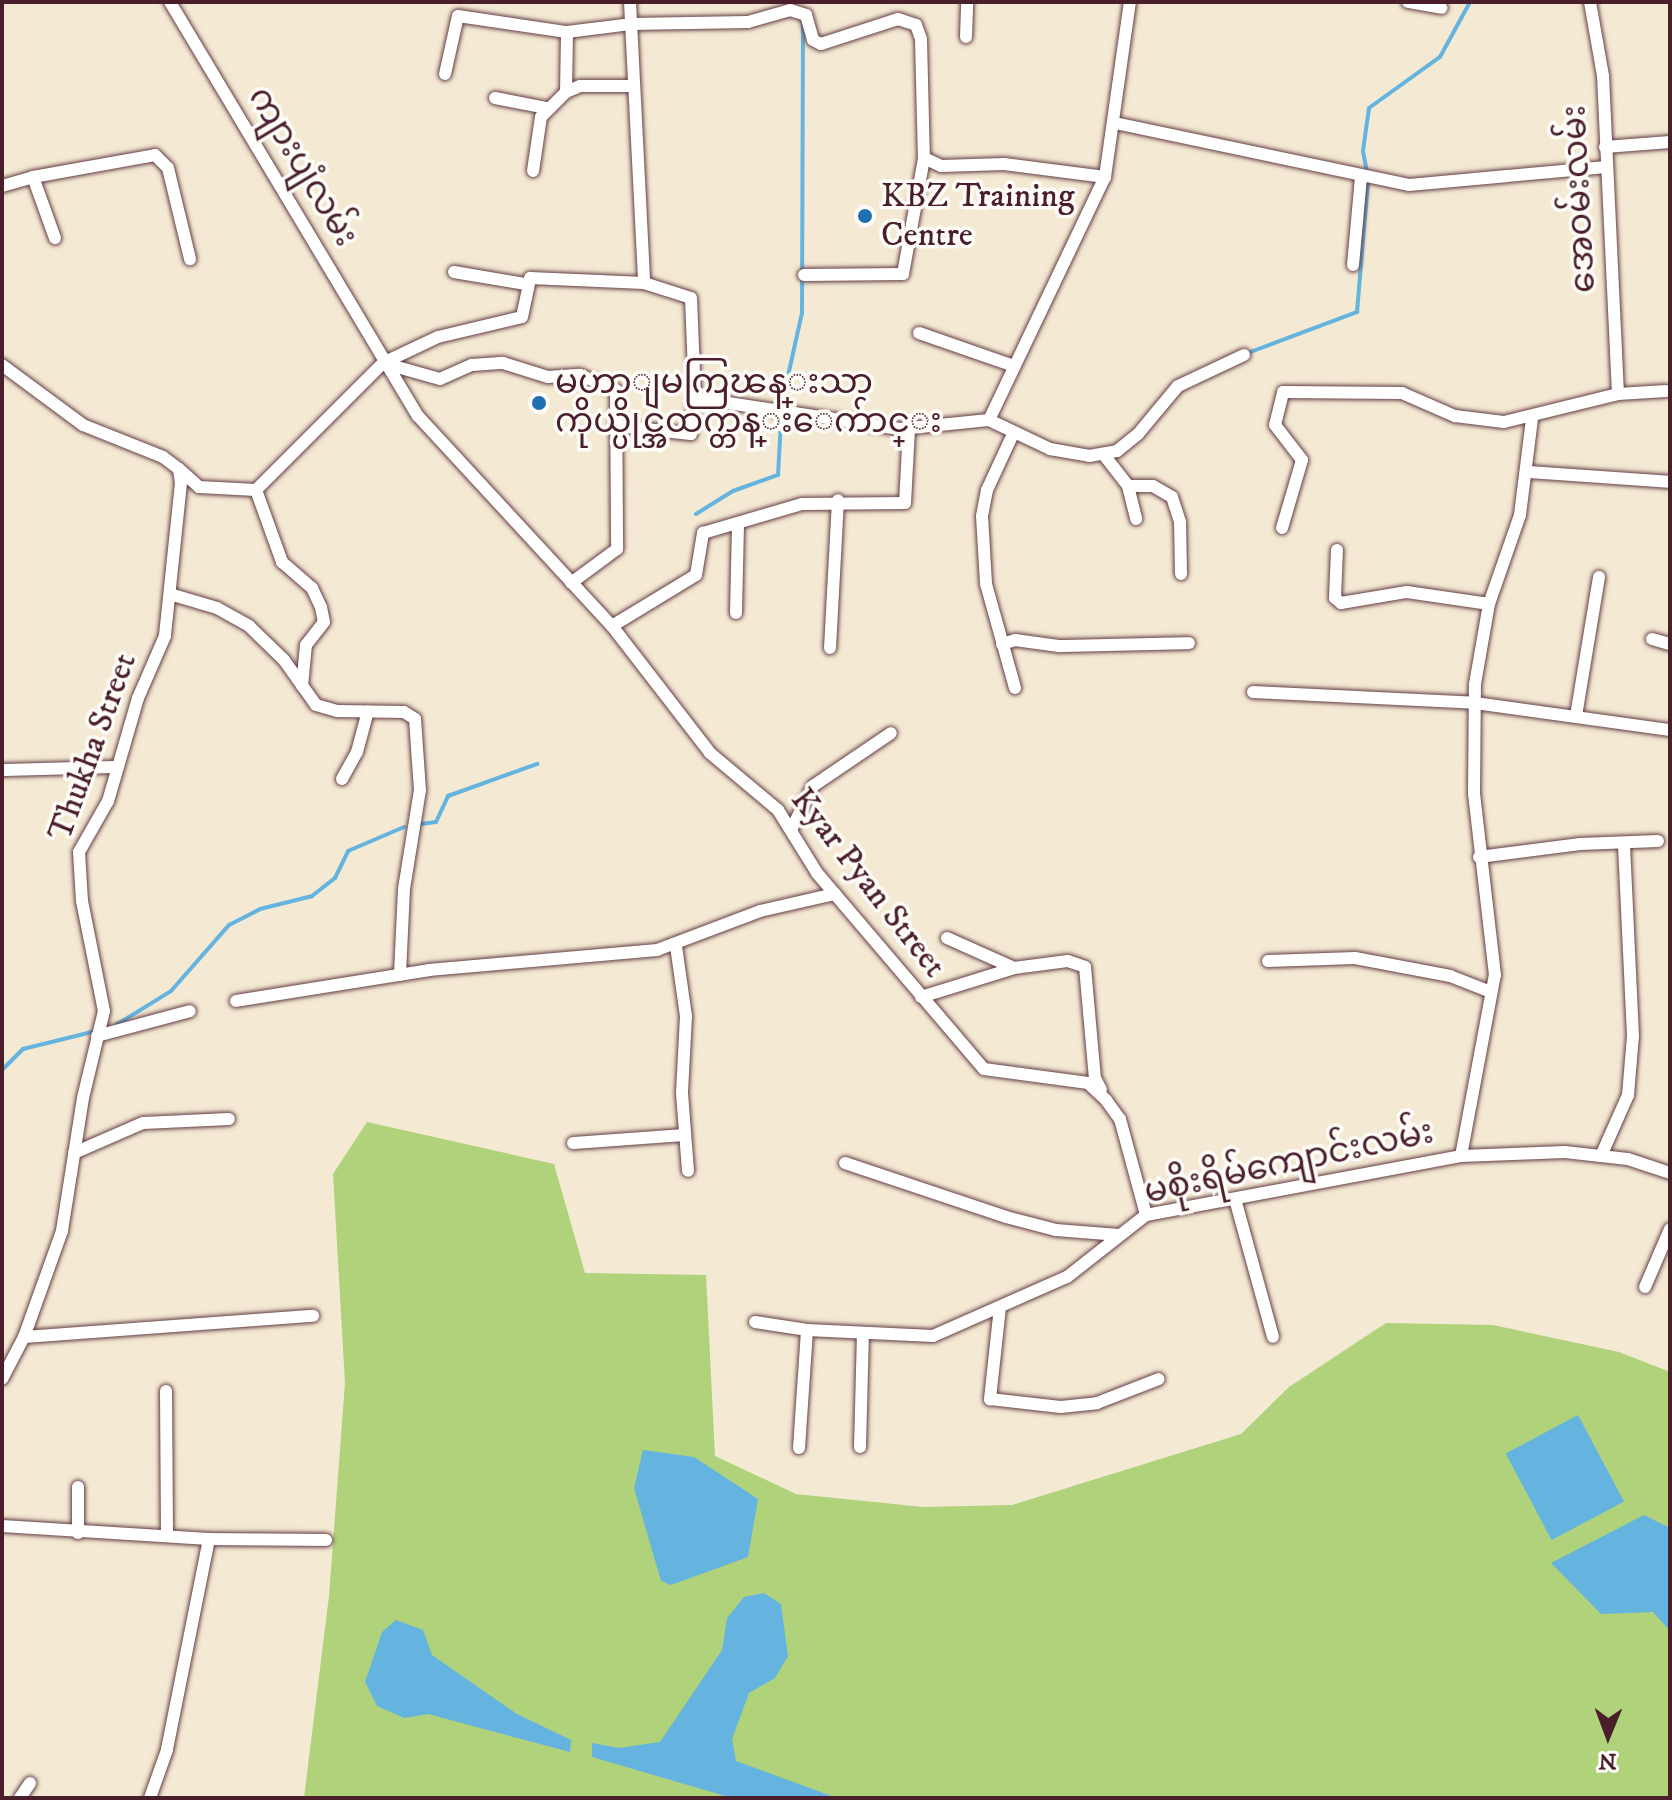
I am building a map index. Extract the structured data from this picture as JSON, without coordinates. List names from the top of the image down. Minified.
{"streets":{"street":["ကျားပျံလမ်း","အေဝမ်းလမ်း","Thukha Street","Kyar Pyan Street","မစိုးရိမ်ကျောင်းလမ်း"]},"crossings":[["ကျားပျံလမ်း","Kyar Pyan Street"]],"places":["KBZ Training Centre","မဟာျမကြၽန္းသာ ကိုယ္ပိုင္အထက္တန္းေက်ာင္း"],"north":"bottom"}
